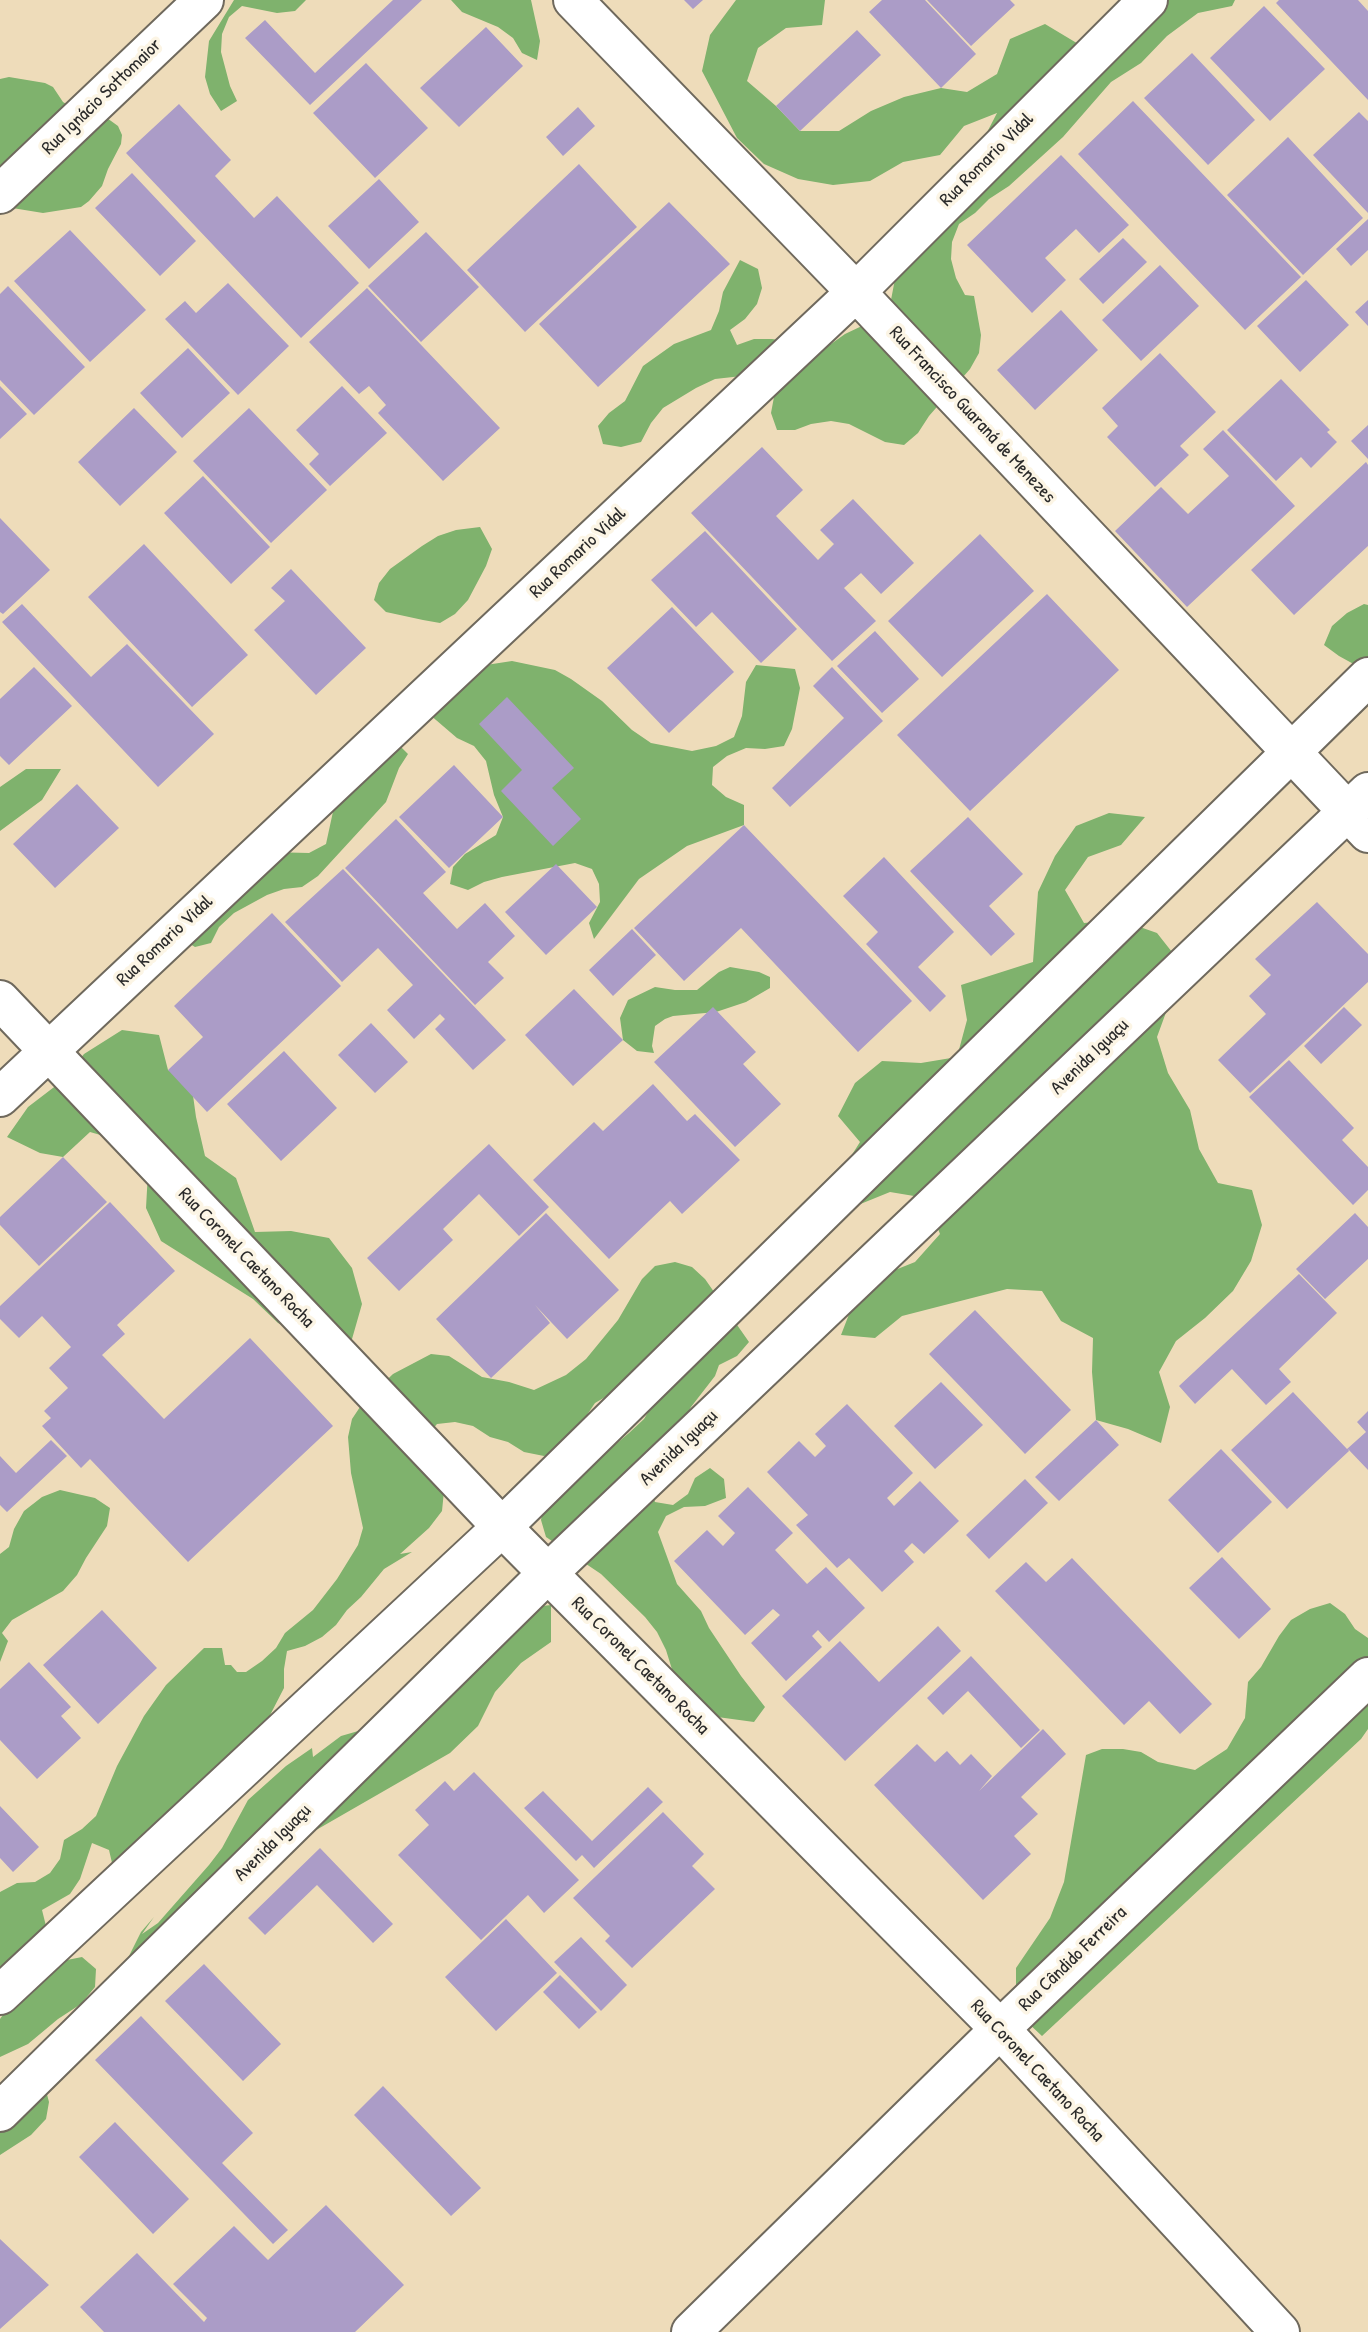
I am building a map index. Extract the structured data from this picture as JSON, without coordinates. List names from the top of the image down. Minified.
{"streets":{"street":["Rua Ignácio Sottomaior","Rua Romario Vidal","Rua Francisco Guaraná de Menezes","Avenida Iguaçu","Rua Coronel Caetano Rocha","Rua Cândido Ferreira"]},"crossings":[["Rua Romario Vidal","Rua Francisco Guaraná de Menezes"],["Rua Romario Vidal","Rua Coronel Caetano Rocha"],["Rua Francisco Guaraná de Menezes","Avenida Iguaçu"],["Avenida Iguaçu","Rua Coronel Caetano Rocha"],["Rua Coronel Caetano Rocha","Rua Cândido Ferreira"]]}
